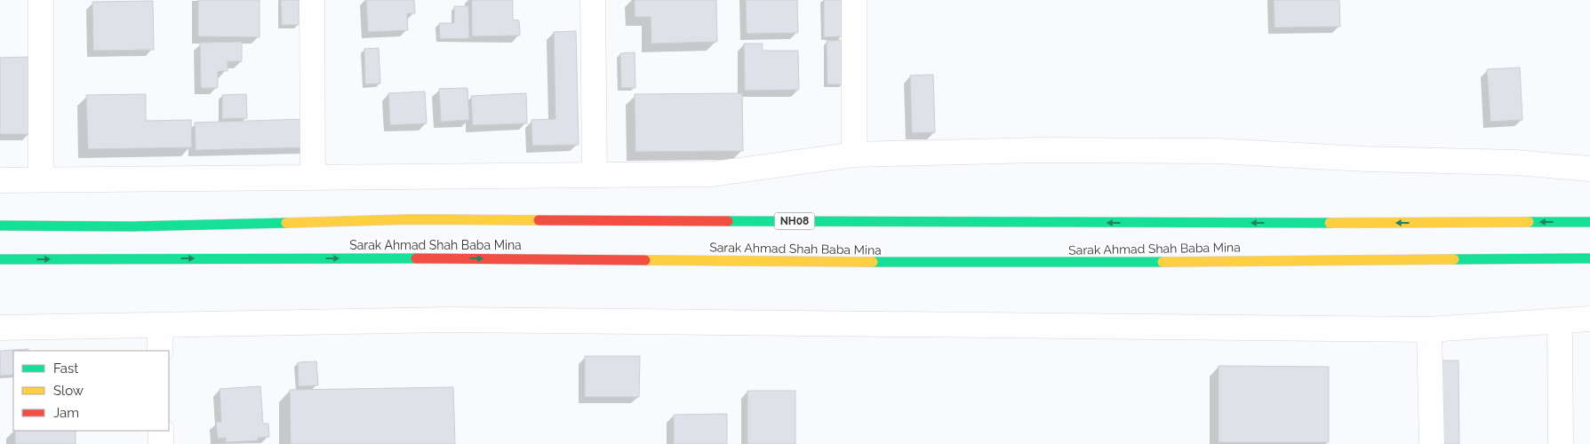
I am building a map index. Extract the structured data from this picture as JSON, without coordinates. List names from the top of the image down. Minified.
{"streets":{"highway":["NH08","Sarak Ahmad Shah Baba Mina"]},"legend":["Fast","Slow","Jam"]}
